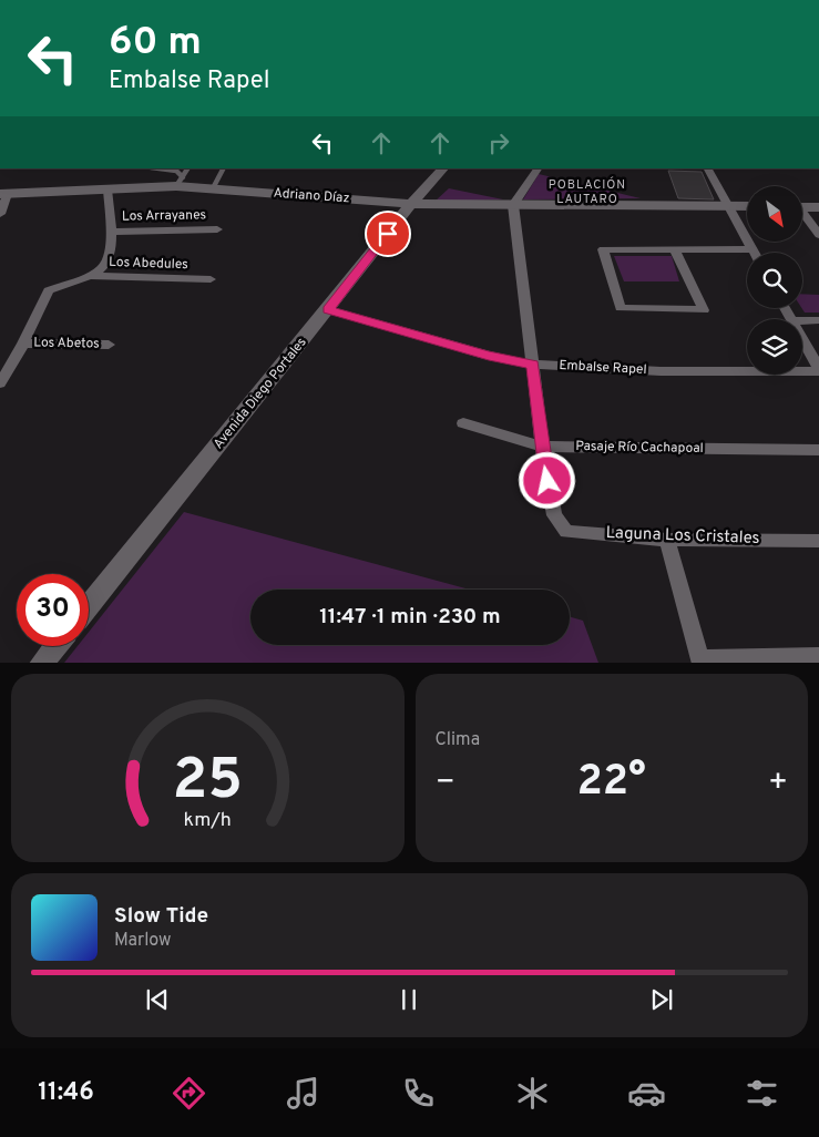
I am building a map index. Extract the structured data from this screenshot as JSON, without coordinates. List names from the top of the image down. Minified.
{"streets":{"main road":["Adriano Díaz","Avenida Diego Portales"],"street":["Los Arrayanes","Los Abedules","Los Abetos","Embalse Rapel","Pasaje Río Cachapoal","Laguna Los Cristales"]},"crossings":[["Adriano Díaz","Avenida Diego Portales"],["Embalse Rapel","Avenida Diego Portales"],["Pasaje Río Cachapoal","Laguna Los Cristales"]],"districts":["POBLACIÓN LAUTARO"],"north":"bottom right","page":{"turn":["60 m","Embalse Rapel"],"limit":"30","trip":"11:47 · 1 min · 230 m","tile":"Clima","heat":["−","22°","+"],"song":["Slow Tide","Marlow"],"tabs":"11:46","gauge":["25","km/h"]}}
